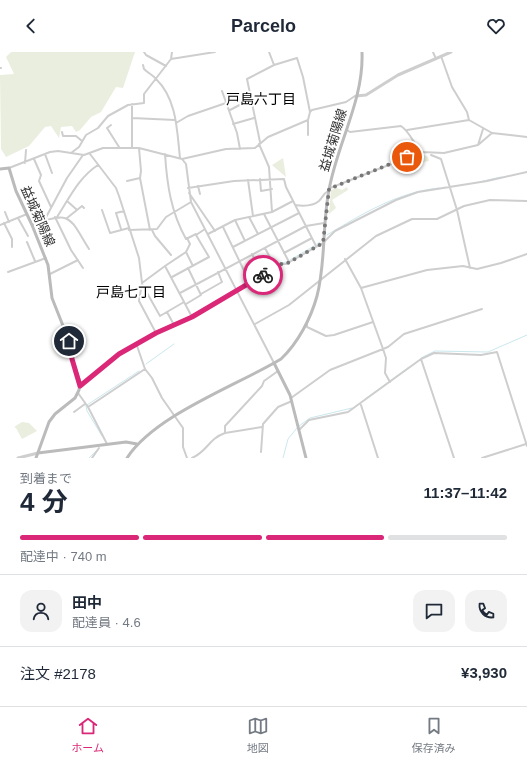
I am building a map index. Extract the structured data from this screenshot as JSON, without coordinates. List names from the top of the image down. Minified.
{"streets":{"main road":["益城菊陽線"]},"districts":["戸島六丁目","戸島七丁目"],"page":{"header":"Parcelo","heading":["4 分","到着まで","11:37–11:42"],"panel":["田中","配達員 · 4.6","注文 #2178","¥3,930"],"bar":"配達中 · 740 m","tabs":["ホーム","地図","保存済み"]}}
